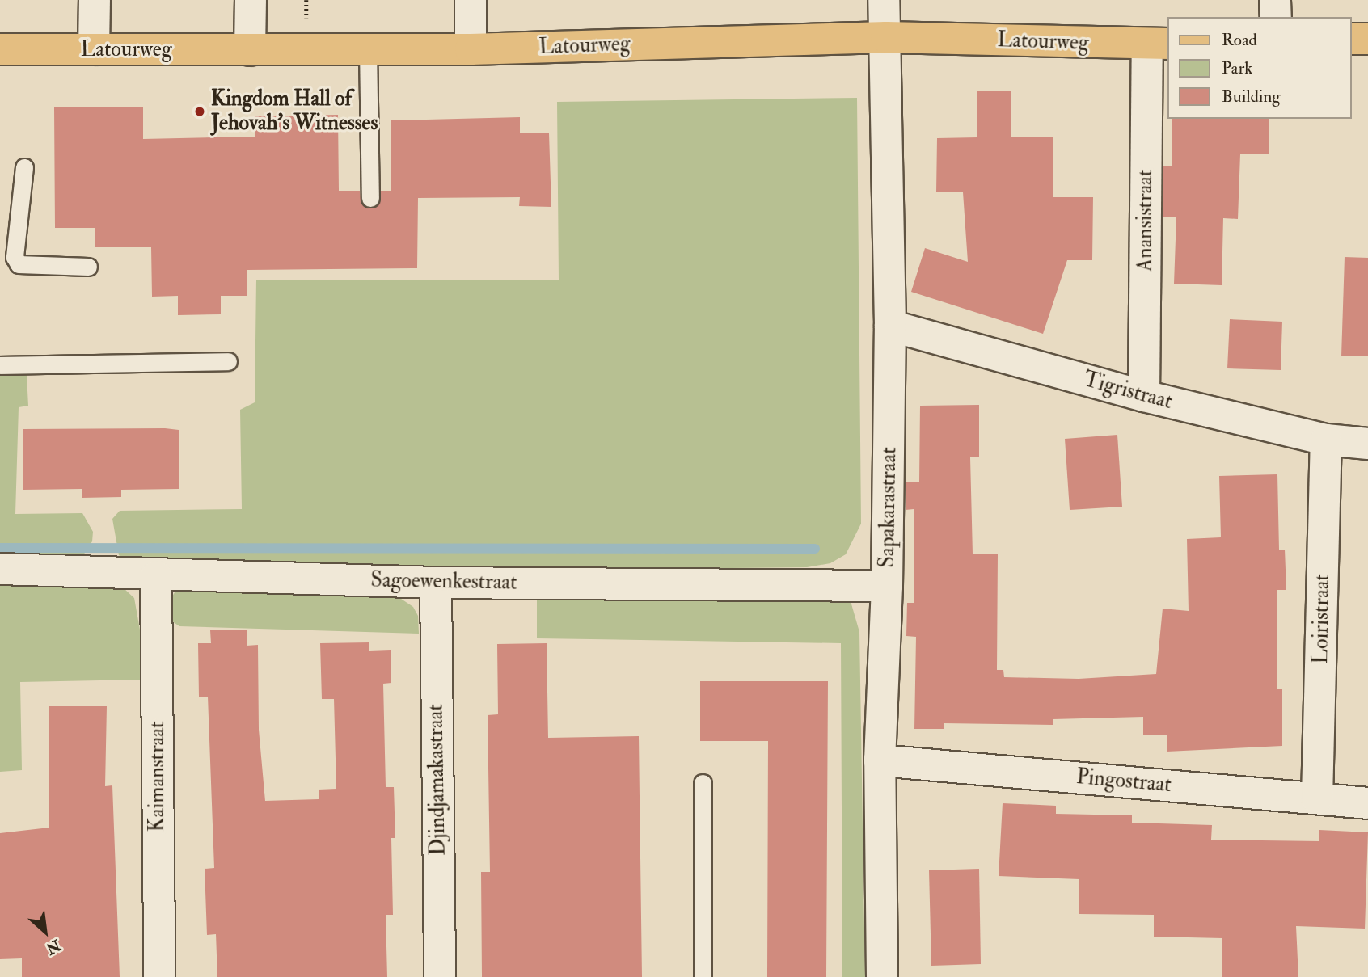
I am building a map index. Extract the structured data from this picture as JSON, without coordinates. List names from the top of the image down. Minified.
{"streets":{"main road":["Latourweg"],"street":["Anansistraat","Tigristraat","Sapakarastraat","Sagoewenkestraat","Loiristraat","Kaimanstraat","Djindjamakastraat","Pingostraat"]},"crossings":[["Latourweg","Anansistraat"],["Latourweg","Sapakarastraat"],["Anansistraat","Tigristraat"],["Tigristraat","Sapakarastraat"],["Tigristraat","Loiristraat"],["Sapakarastraat","Sagoewenkestraat"],["Sapakarastraat","Pingostraat"],["Sagoewenkestraat","Kaimanstraat"],["Sagoewenkestraat","Djindjamakastraat"],["Loiristraat","Pingostraat"]],"places":["Kingdom Hall of Jehovah’s Witnesses"],"legend":["Road","Park","Building"],"north":"bottom right"}
